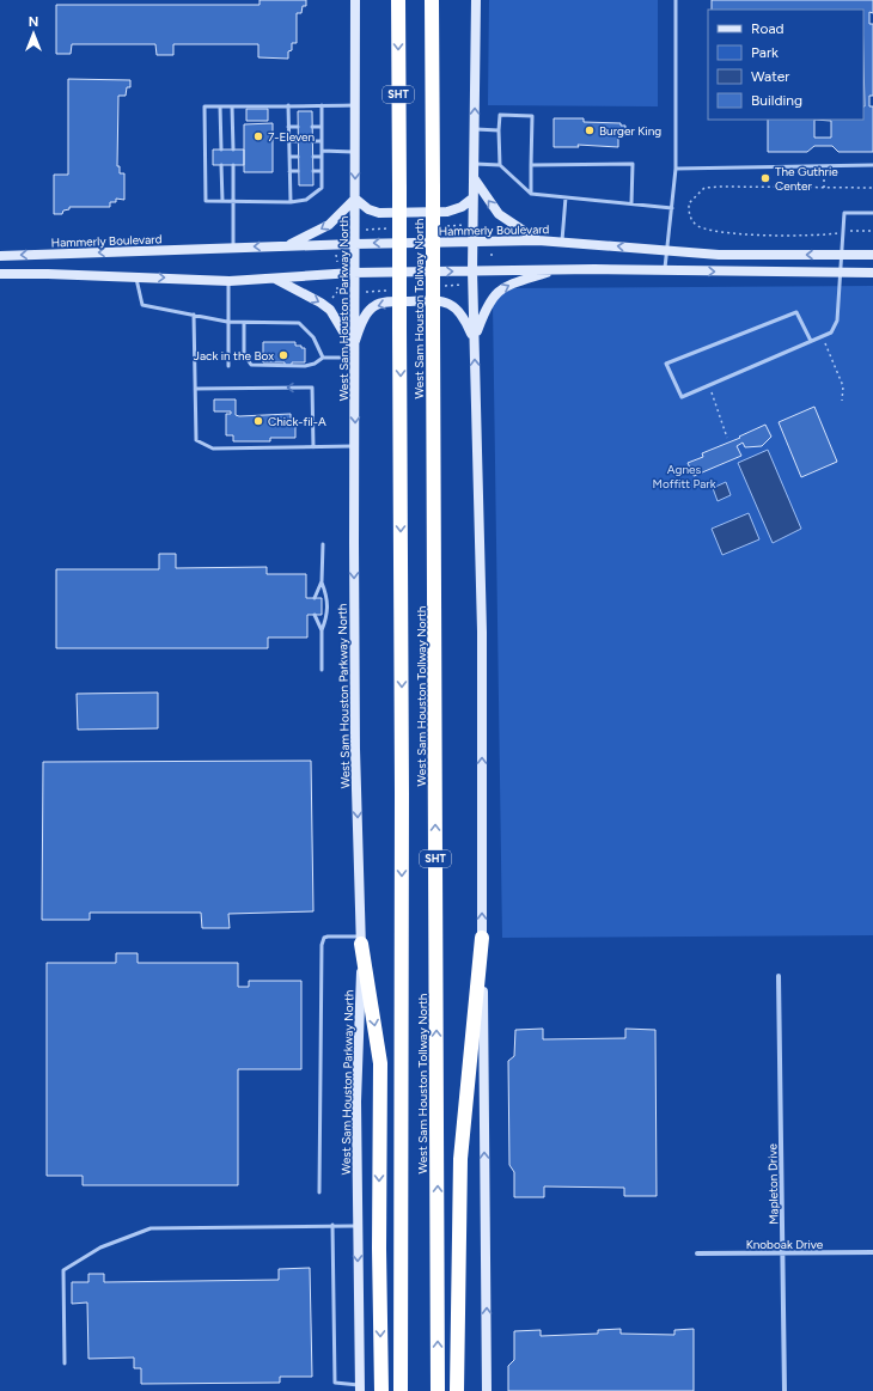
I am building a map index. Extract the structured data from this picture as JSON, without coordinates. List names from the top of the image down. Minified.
{"streets":{"highway":["SHT","West Sam Houston Tollway North"],"main road":["Hammerly Boulevard","West Sam Houston Parkway North"],"street":["Mapleton Drive","Knoboak Drive"]},"crossings":[["Hammerly Boulevard","West Sam Houston Parkway North"],["Mapleton Drive","Knoboak Drive"]],"one_way":["West Sam Houston Parkway North"],"parks":["Agnes Moffitt Park"],"places":["Burger King","7-Eleven","The Guthrie Center","Jack in the Box","Chick-fil-A"],"legend":["Road","Park","Water","Building"],"north":"top"}
